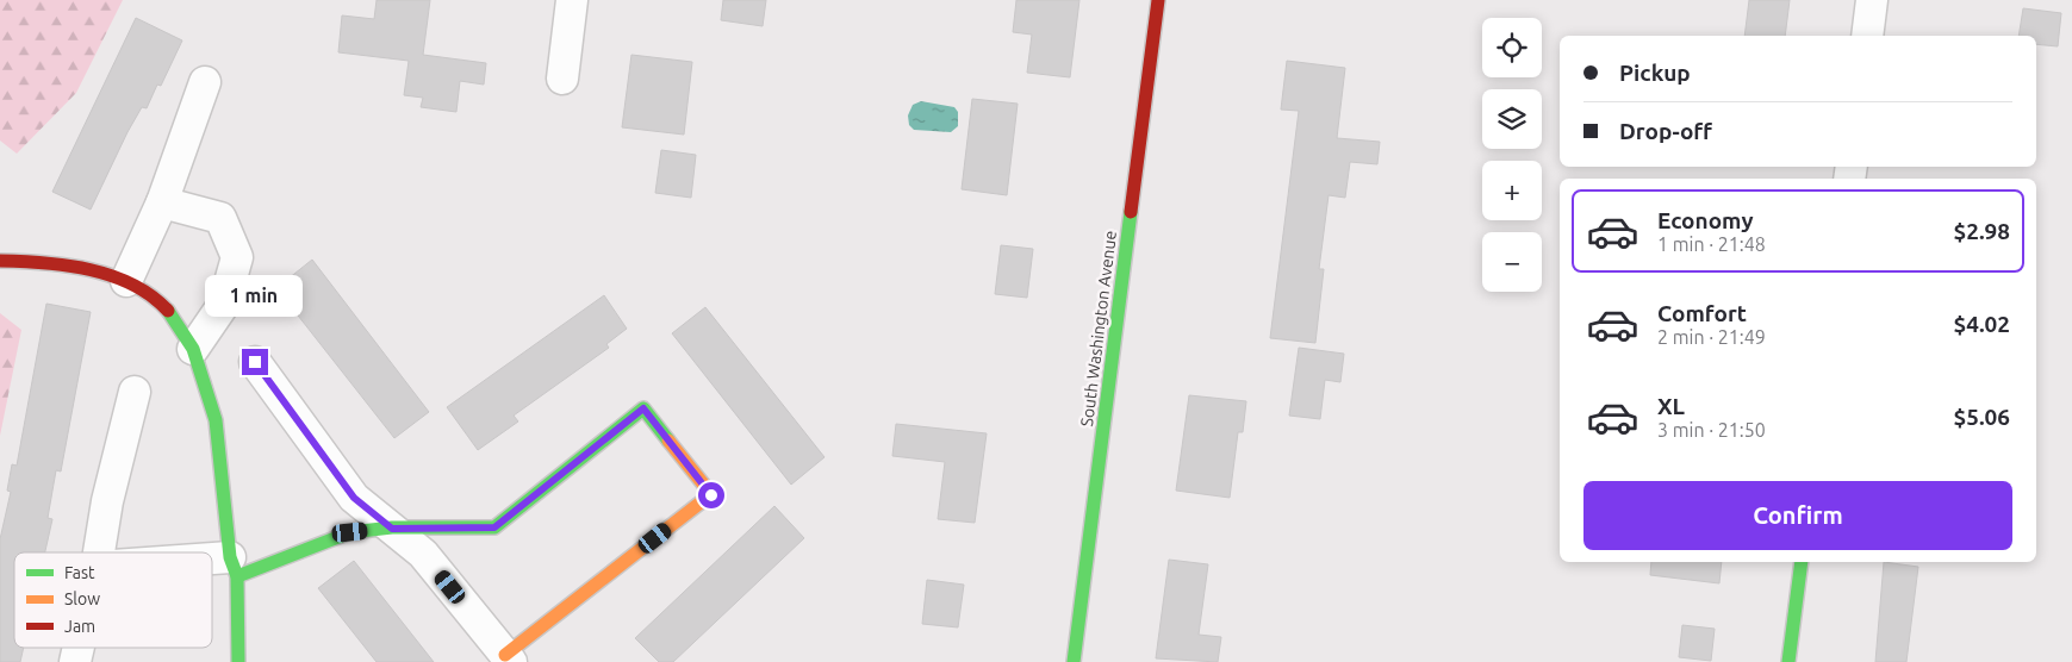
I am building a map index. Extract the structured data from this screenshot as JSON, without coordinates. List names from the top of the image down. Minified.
{"streets":{"street":["South Washington Avenue"]},"legend":["Fast","Slow","Jam"],"page":{"map_buttons":["+","−"],"banner":["Pickup","Drop-off"],"list":[{"name":"Economy","note":"1 min · 21:48","value":"$2.98"},{"name":"Comfort","note":"2 min · 21:49","value":"$4.02"},{"name":"XL","note":"3 min · 21:50","value":"$5.06"}],"bubble":"1 min","buttons":"Confirm"}}
